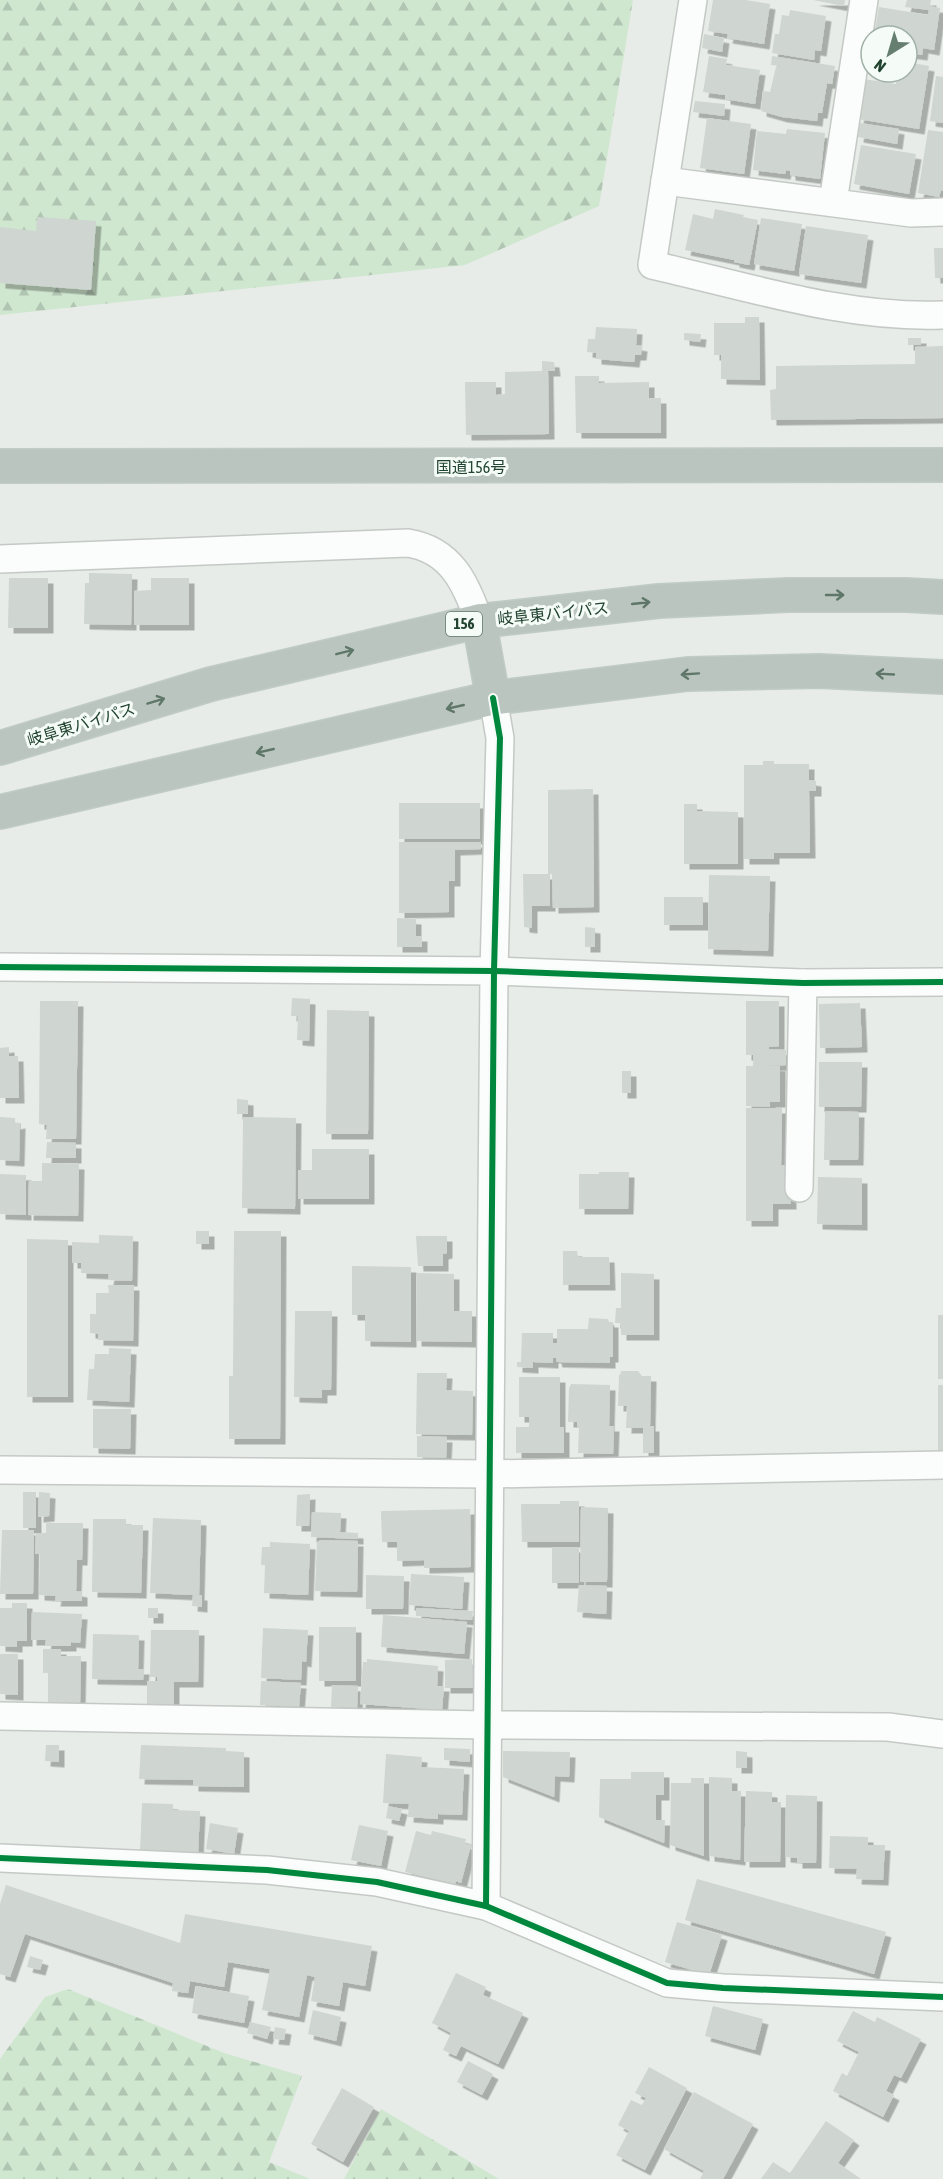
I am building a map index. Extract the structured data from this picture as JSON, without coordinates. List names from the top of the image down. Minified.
{"streets":{"highway":["国道156号","岐阜東バイパス","156"]},"crossings":[["岐阜東バイパス","156"]],"north":"bottom left"}
